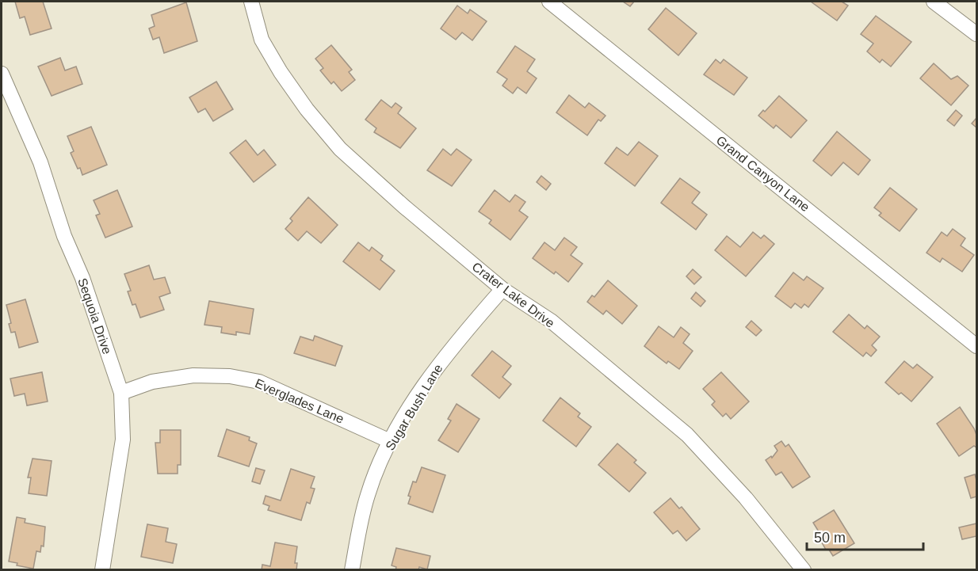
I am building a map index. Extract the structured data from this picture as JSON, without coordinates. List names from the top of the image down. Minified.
{"streets":{"street":["Grand Canyon Lane","Crater Lake Drive","Sequoia Drive","Everglades Lane","Sugar Bush Lane"]},"crossings":[["Crater Lake Drive","Sugar Bush Lane"],["Sequoia Drive","Everglades Lane"],["Everglades Lane","Sugar Bush Lane"]],"scale_bar":"50 m"}
